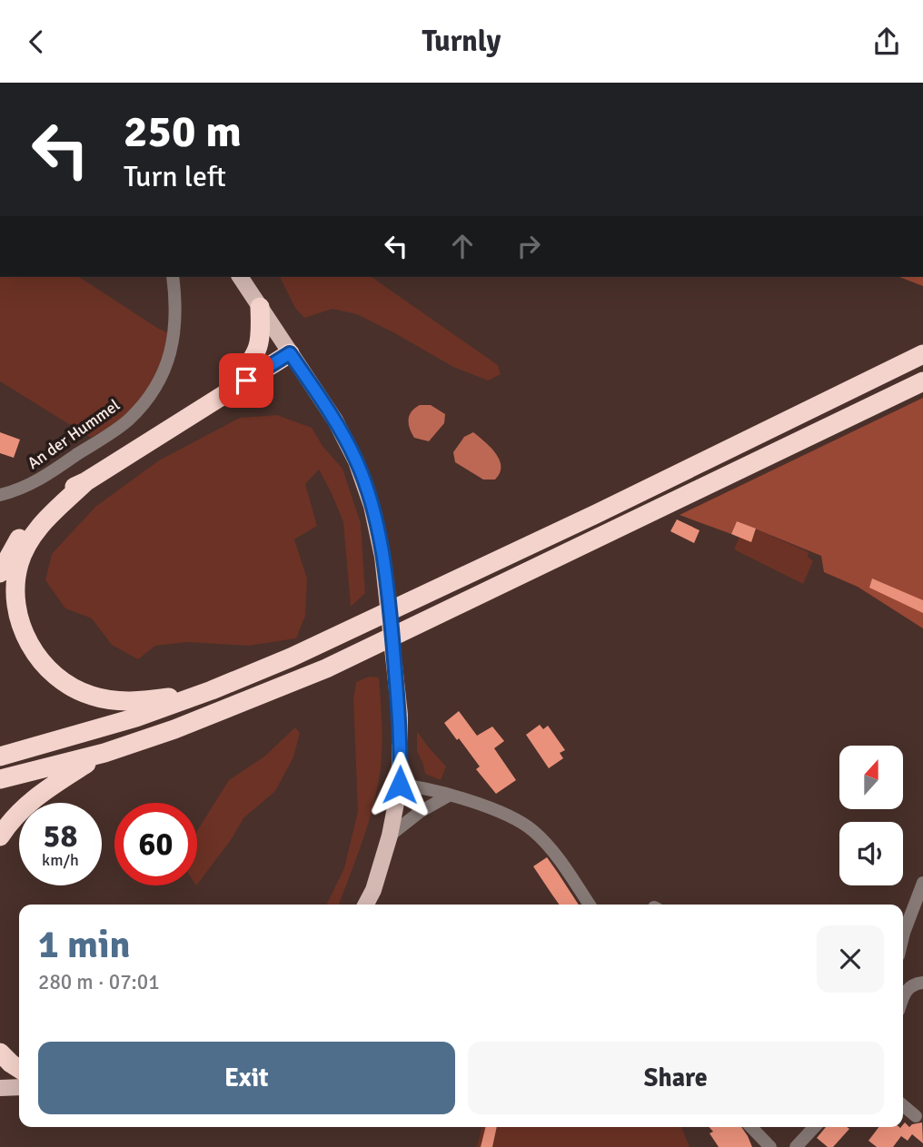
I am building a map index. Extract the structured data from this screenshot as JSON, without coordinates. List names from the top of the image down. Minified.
{"streets":{"street":["An der Hummel"]},"north":"top","page":{"header":"Turnly","turn":["250 m","Turn left"],"speed":"58 km/h","limit":"60","heading":["1 min","280 m · 07:01"],"buttons":["Exit","Share"]}}
